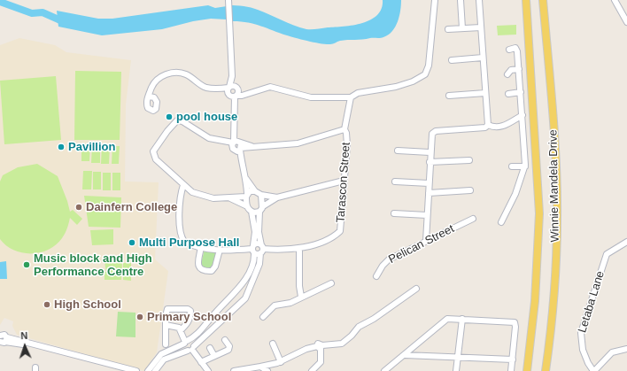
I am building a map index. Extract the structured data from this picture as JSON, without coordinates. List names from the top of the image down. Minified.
{"streets":{"main road":["Winnie Mandela Drive"],"street":["Tarascon Street","Pelican Street","Letaba Lane"]},"places":["pool house","Pavillion","Dainfern College","Multi Purpose Hall","Music block and High Performance Centre","High School","Primary School"],"north":"top"}
